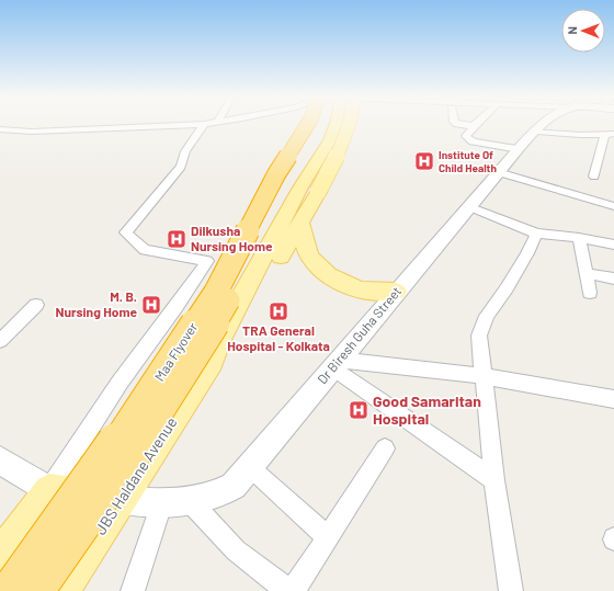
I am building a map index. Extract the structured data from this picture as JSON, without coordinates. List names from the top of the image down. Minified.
{"streets":{"highway":["Maa Flyover"],"main road":["Dr Biresh Guha Street","JBS Haldane Avenue"]},"crossings":[["Dr Biresh Guha Street","JBS Haldane Avenue"]],"places":{"hospital":["Institute Of Child Health","Dilkusha Nursing Home","M. B. Nursing Home","TRA General Hospital - Kolkata","Good Samaritan Hospital"]},"north":"left"}
